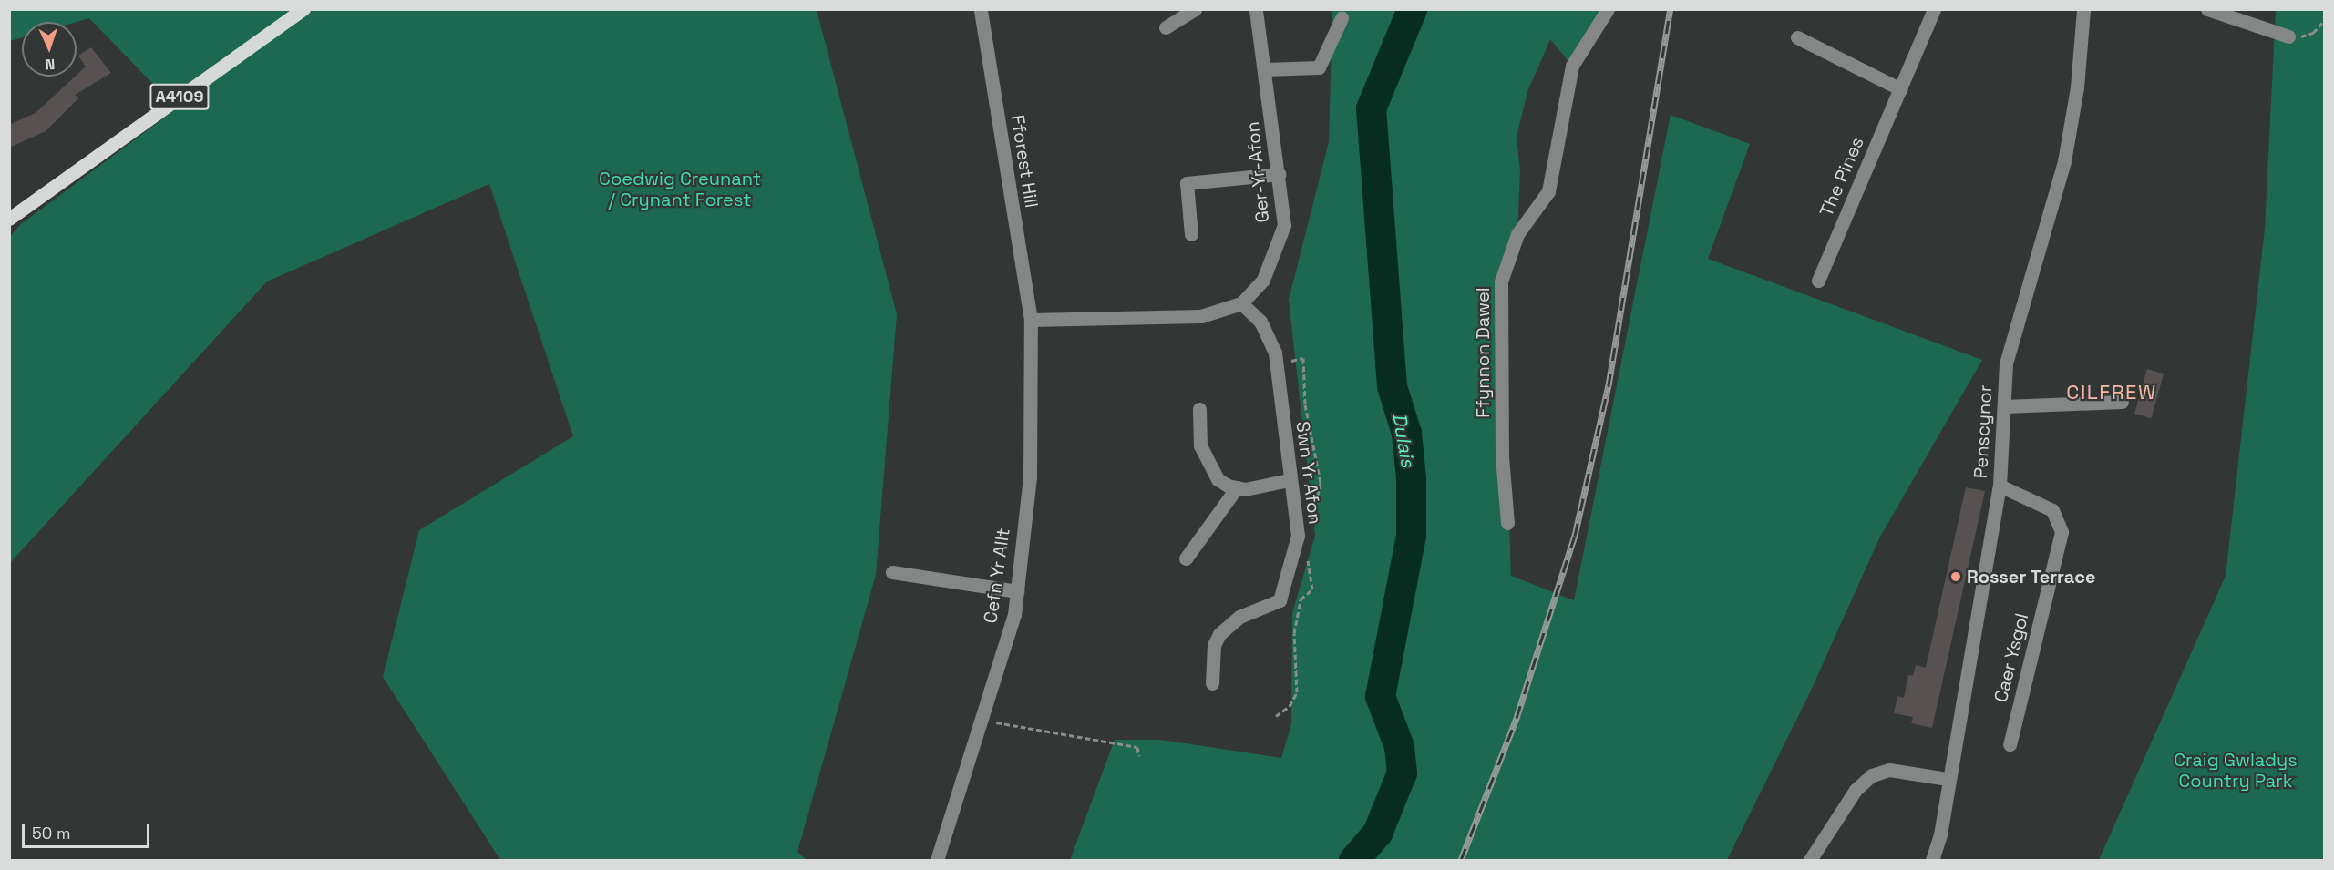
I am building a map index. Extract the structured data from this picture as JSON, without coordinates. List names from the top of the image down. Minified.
{"streets":{"main road":["A4109"],"street":["Fforest Hill","Ger-Yr-Afon","The Pines","Ffynnon Dawel","Penscynor","Swn Yr Afon","Cefn Yr Allt","Caer Ysgol"]},"crossings":[["Fforest Hill","Ger-Yr-Afon"],["Fforest Hill","Cefn Yr Allt"],["Ger-Yr-Afon","Swn Yr Afon"],["Ger-Yr-Afon","Cefn Yr Allt"],["Penscynor","Caer Ysgol"]],"districts":["CILFREW"],"water":["Dulais"],"parks":["Coedwig Creunant / Crynant Forest","Craig Gwladys Country Park"],"places":["Rosser Terrace"],"scale_bar":"50 m","north":"bottom"}
